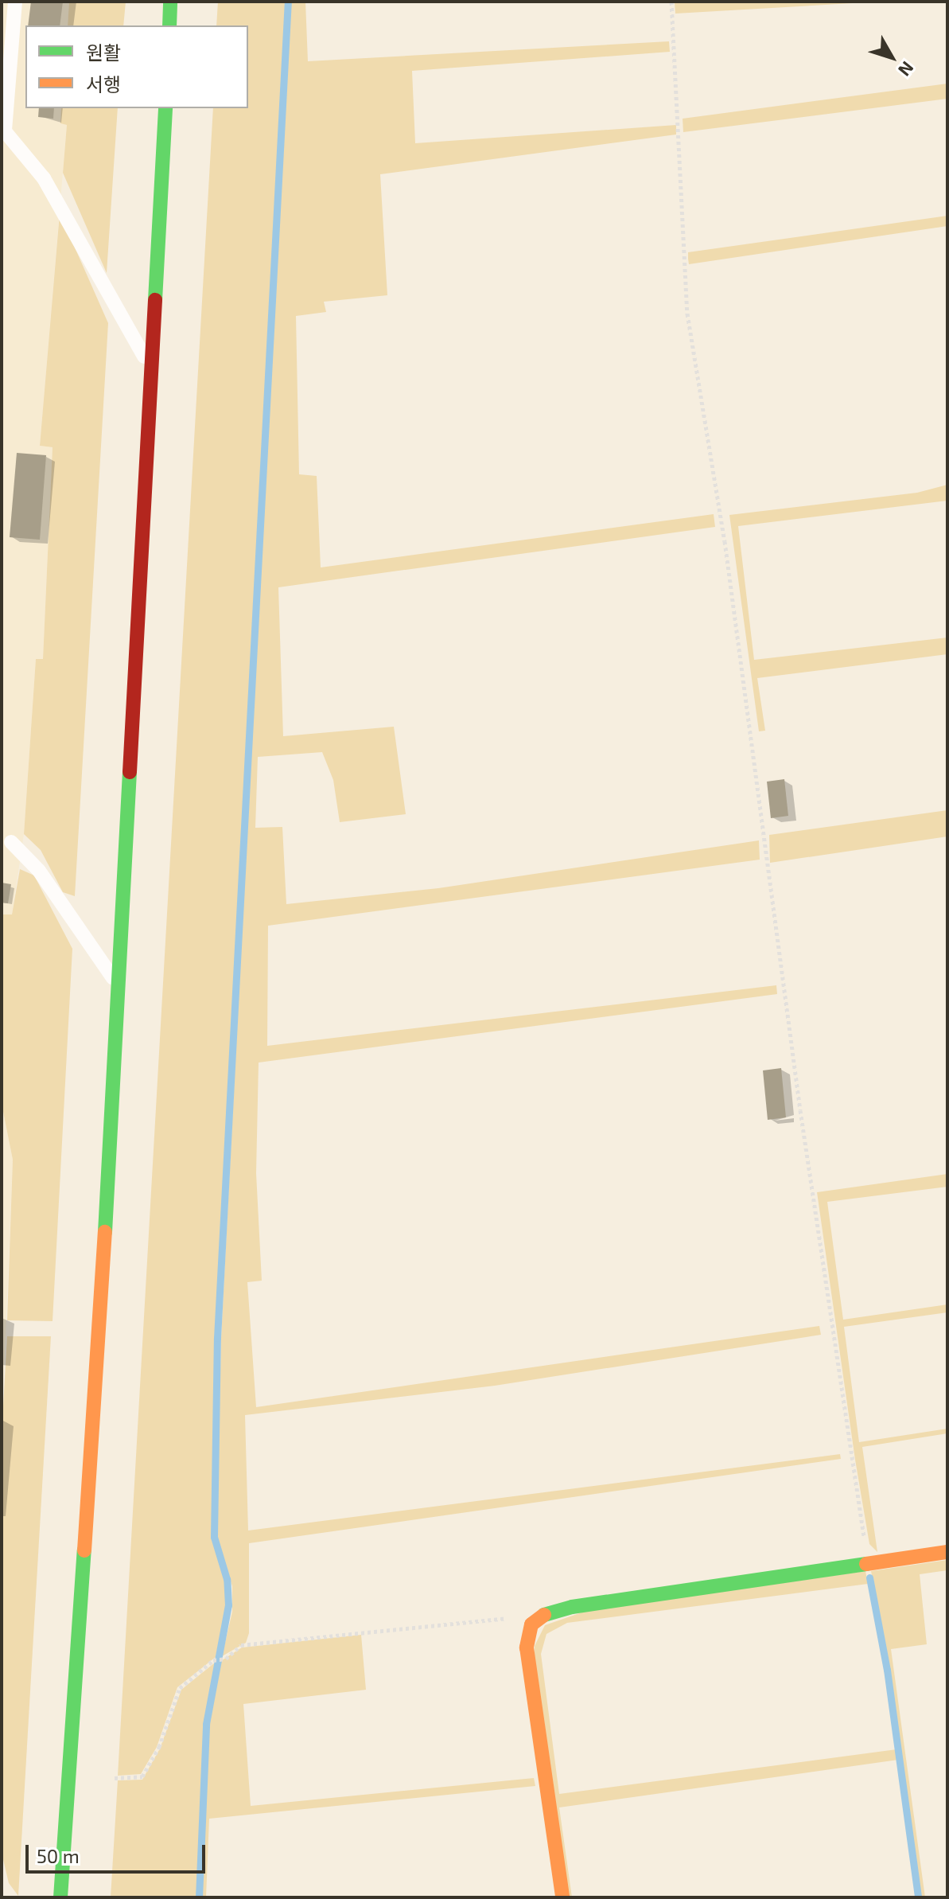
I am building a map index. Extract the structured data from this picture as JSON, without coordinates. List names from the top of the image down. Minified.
{"legend":["원활","서행"],"scale_bar":"50 m","north":"bottom right"}
